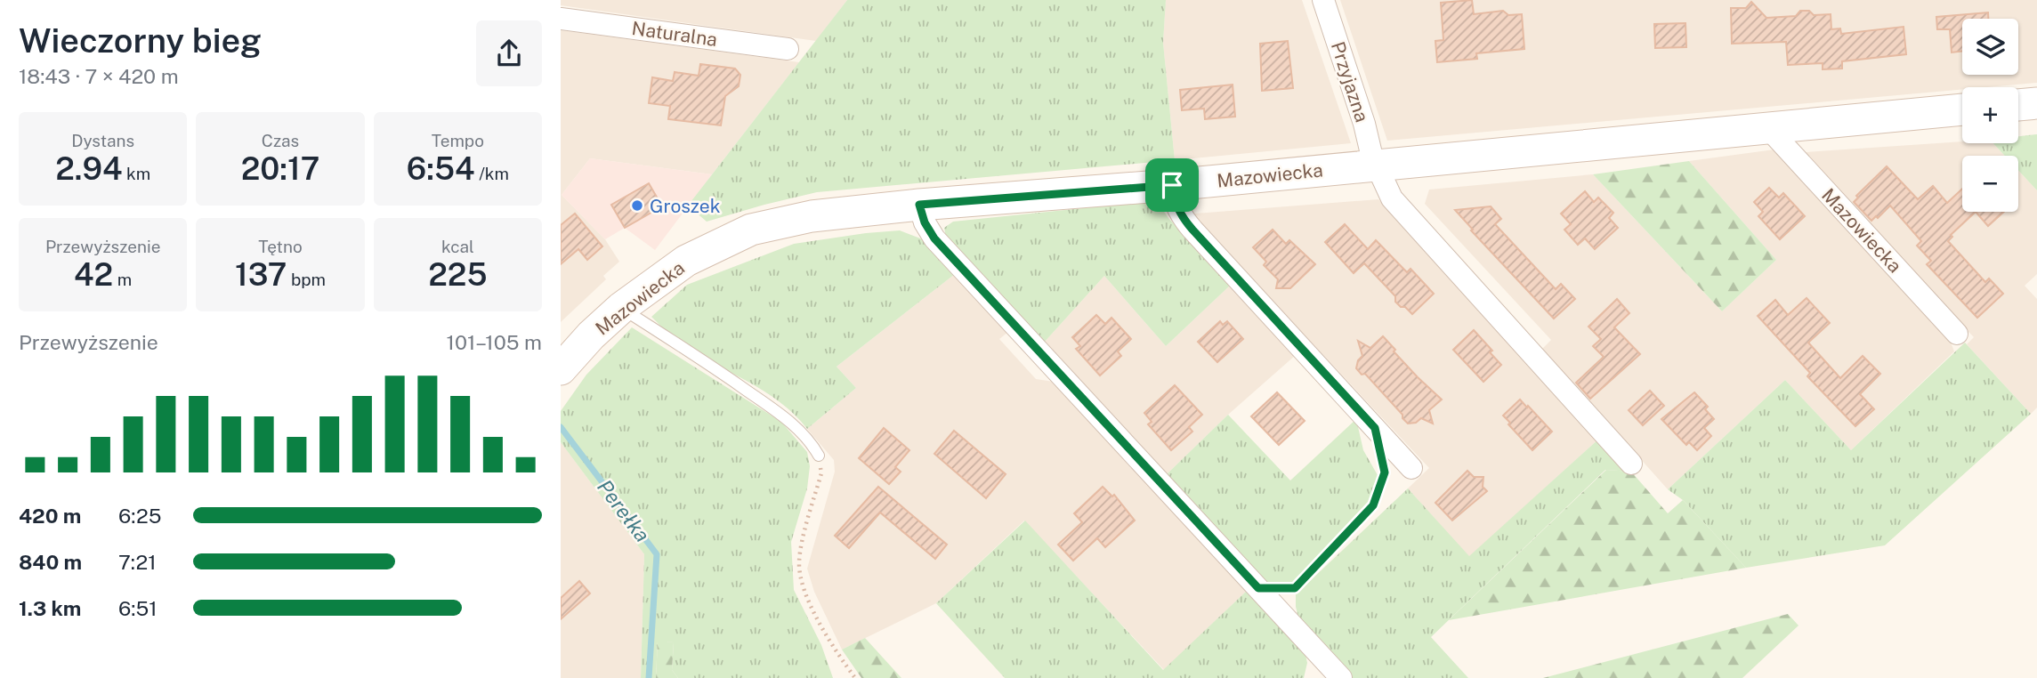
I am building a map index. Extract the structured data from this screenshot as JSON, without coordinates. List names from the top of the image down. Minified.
{"streets":{"street":["Naturalna","Przyjazna","Mazowiecka"]},"crossings":[["Przyjazna","Mazowiecka"]],"water":["Perełka"],"places":["Groszek"],"page":{"heading":["Wieczorny bieg","18:43 · 7 × 420 m"],"map_buttons":["+","−"],"stats":[["Dystans","2.94 km"],["Czas","20:17"],["Tempo","6:54 /km"],["Przewyższenie","42 m"],["Tętno","137 bpm"],["kcal","225"]],"chart":["Przewyższenie","101–105 m"],"list":[{"name":"420 m","note":"6:25"},{"name":"840 m","note":"7:21"},{"name":"1.3 km","note":"6:51"}]}}
